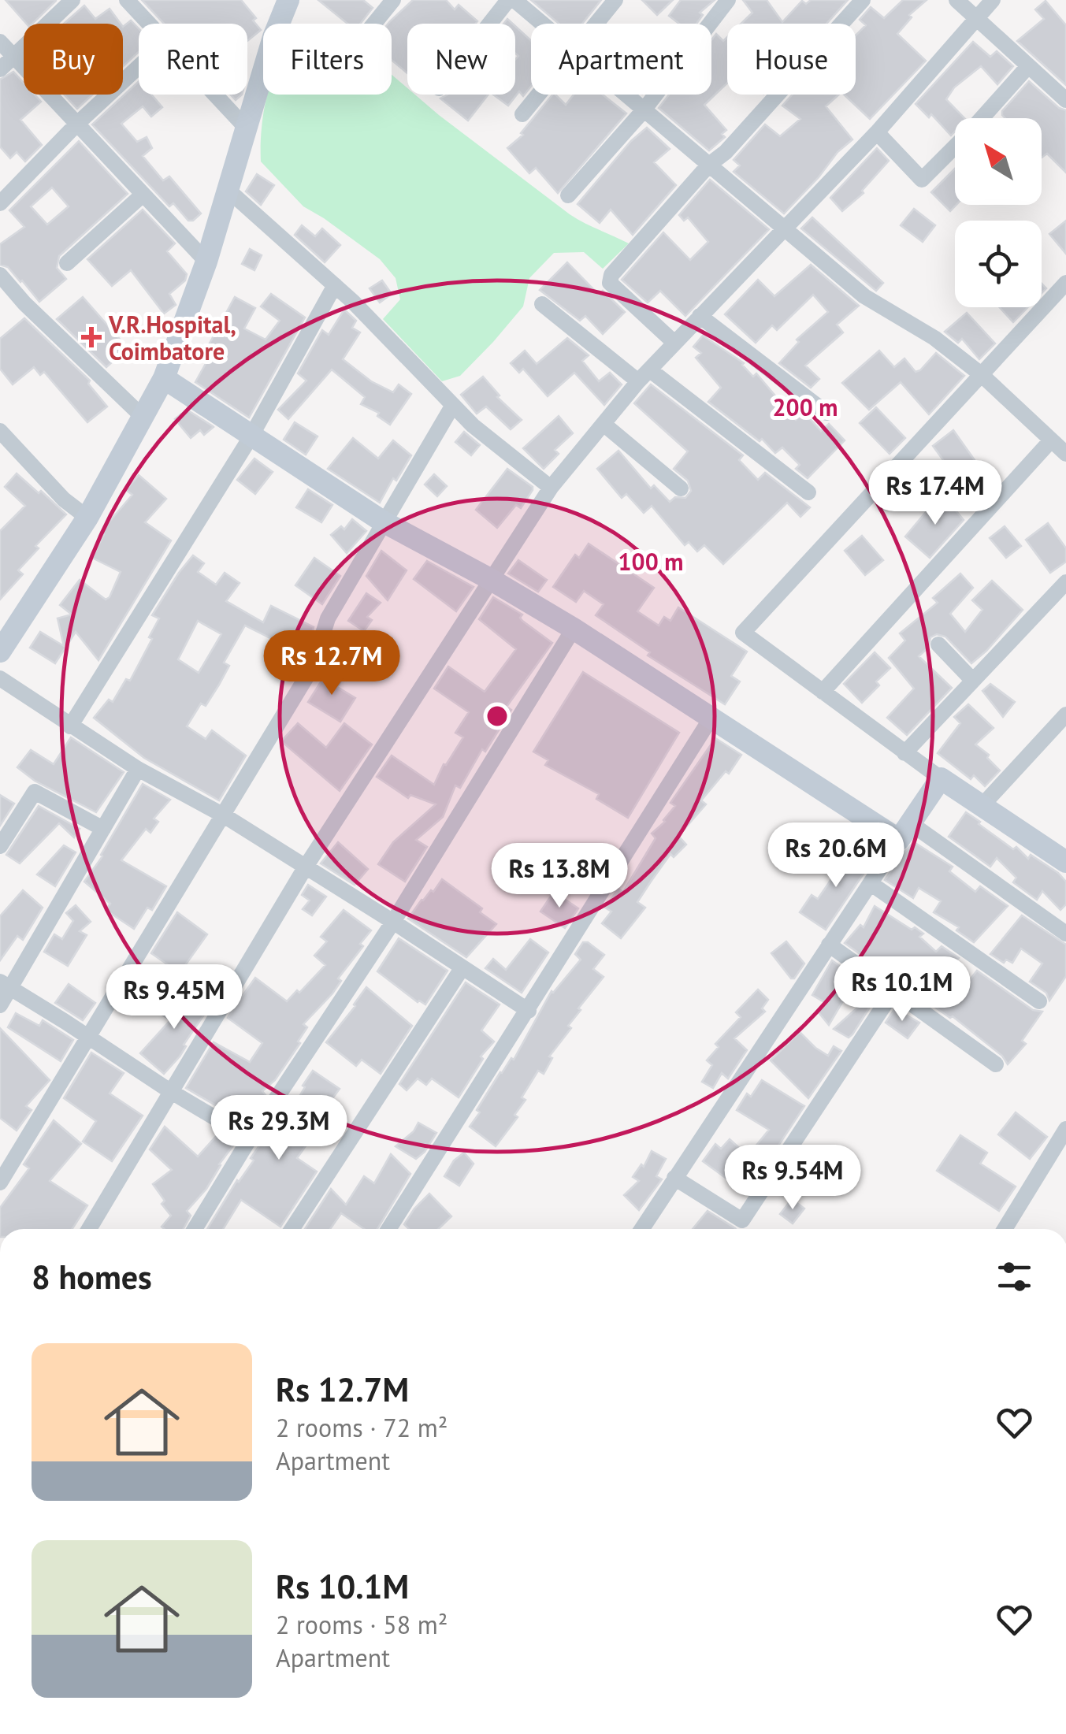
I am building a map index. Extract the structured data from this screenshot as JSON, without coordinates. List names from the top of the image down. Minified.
{"places":{"health":["V.R.Hospital, Coimbatore"]},"north":"top left","page":{"chip":["Buy","Rent","Filters","New","Apartment","House"],"price":["Rs 17.4M","Rs 12.7M","Rs 20.6M","Rs 13.8M","Rs 10.1M","Rs 9.45M","Rs 29.3M","Rs 9.54M"],"heading":"8 homes","list":[{"name":"Rs 12.7M","note":"2 rooms · 72 m² · Apartment"},{"name":"Rs 10.1M","note":"2 rooms · 58 m² · Apartment"}]},"rings":["200 m","100 m"]}
